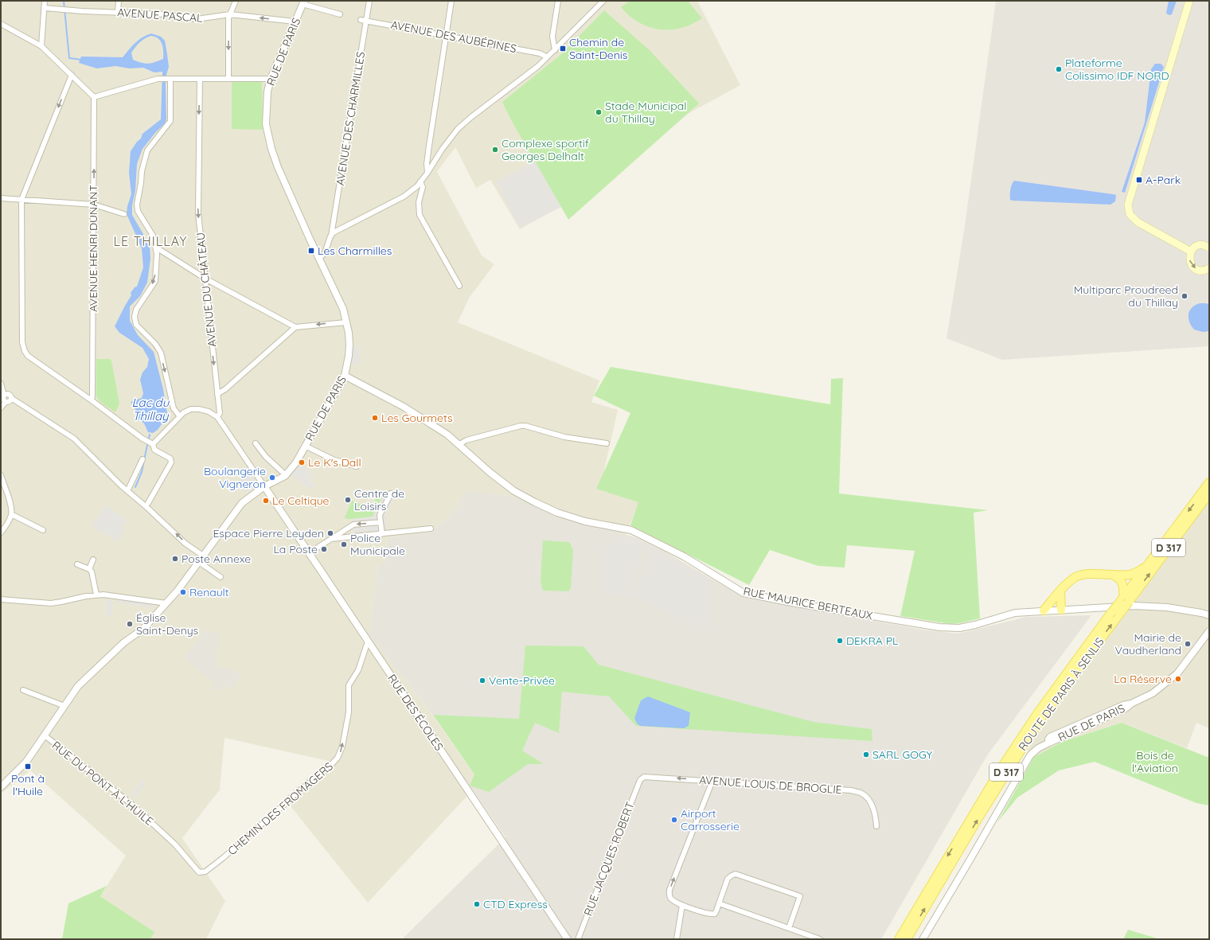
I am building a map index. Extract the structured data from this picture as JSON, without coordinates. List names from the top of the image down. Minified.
{"streets":{"main road":["D 317","ROUTE DE PARIS À SENLIS"],"street":["AVENUE PASCAL","AVENUE DES AUBÉPINES","RUE DE PARIS","AVENUE DES CHARMILLES","AVENUE HENRI DUNANT","AVENUE DU CHÂTEAU","RUE MAURICE BERTEAUX","RUE DES ÉCOLES","RUE DU PONT À L'HUILE","AVENUE LOUIS DE BROGLIE","CHEMIN DES FROMAGERS","RUE JACQUES ROBERT"]},"crossings":[["AVENUE PASCAL","RUE DE PARIS"],["AVENUE DES AUBÉPINES","AVENUE DES CHARMILLES"],["RUE DE PARIS","RUE MAURICE BERTEAUX"],["RUE DE PARIS","RUE DES ÉCOLES"],["RUE DE PARIS","RUE DU PONT À L'HUILE"],["D 317","RUE MAURICE BERTEAUX"],["D 317","ROUTE DE PARIS À SENLIS"],["RUE MAURICE BERTEAUX","ROUTE DE PARIS À SENLIS"],["RUE DES ÉCOLES","CHEMIN DES FROMAGERS"],["RUE DU PONT À L'HUILE","CHEMIN DES FROMAGERS"],["AVENUE LOUIS DE BROGLIE","RUE JACQUES ROBERT"]],"one_way":["AVENUE HENRI DUNANT","AVENUE DU CHÂTEAU","CHEMIN DES FROMAGERS"],"districts":["LE THILLAY"],"water":["Lac du Thillay"],"parks":["Bois de l'Aviation"],"places":{"transit":["Chemin de Saint-Denis","A-Park","Les Charmilles","Pont à l'Huile"],"other":["Plateforme Colissimo IDF NORD","Stade Municipal du Thillay","Complexe sportif Georges Delhalt","Multiparc Proudreed du Thillay","Les Gourmets","Le K's Dall","Boulangerie Vigneron","Centre de Loisirs","Le Celtique","Espace Pierre Leyden","Police Municipale","La Poste","Poste Annexe","Renault","Église Saint-Denys","DEKRA PL","Mairie de Vaudherland","La Réserve","Vente-Privée","SARL GOGY","Airport Carrosserie","CTD Express"]}}
